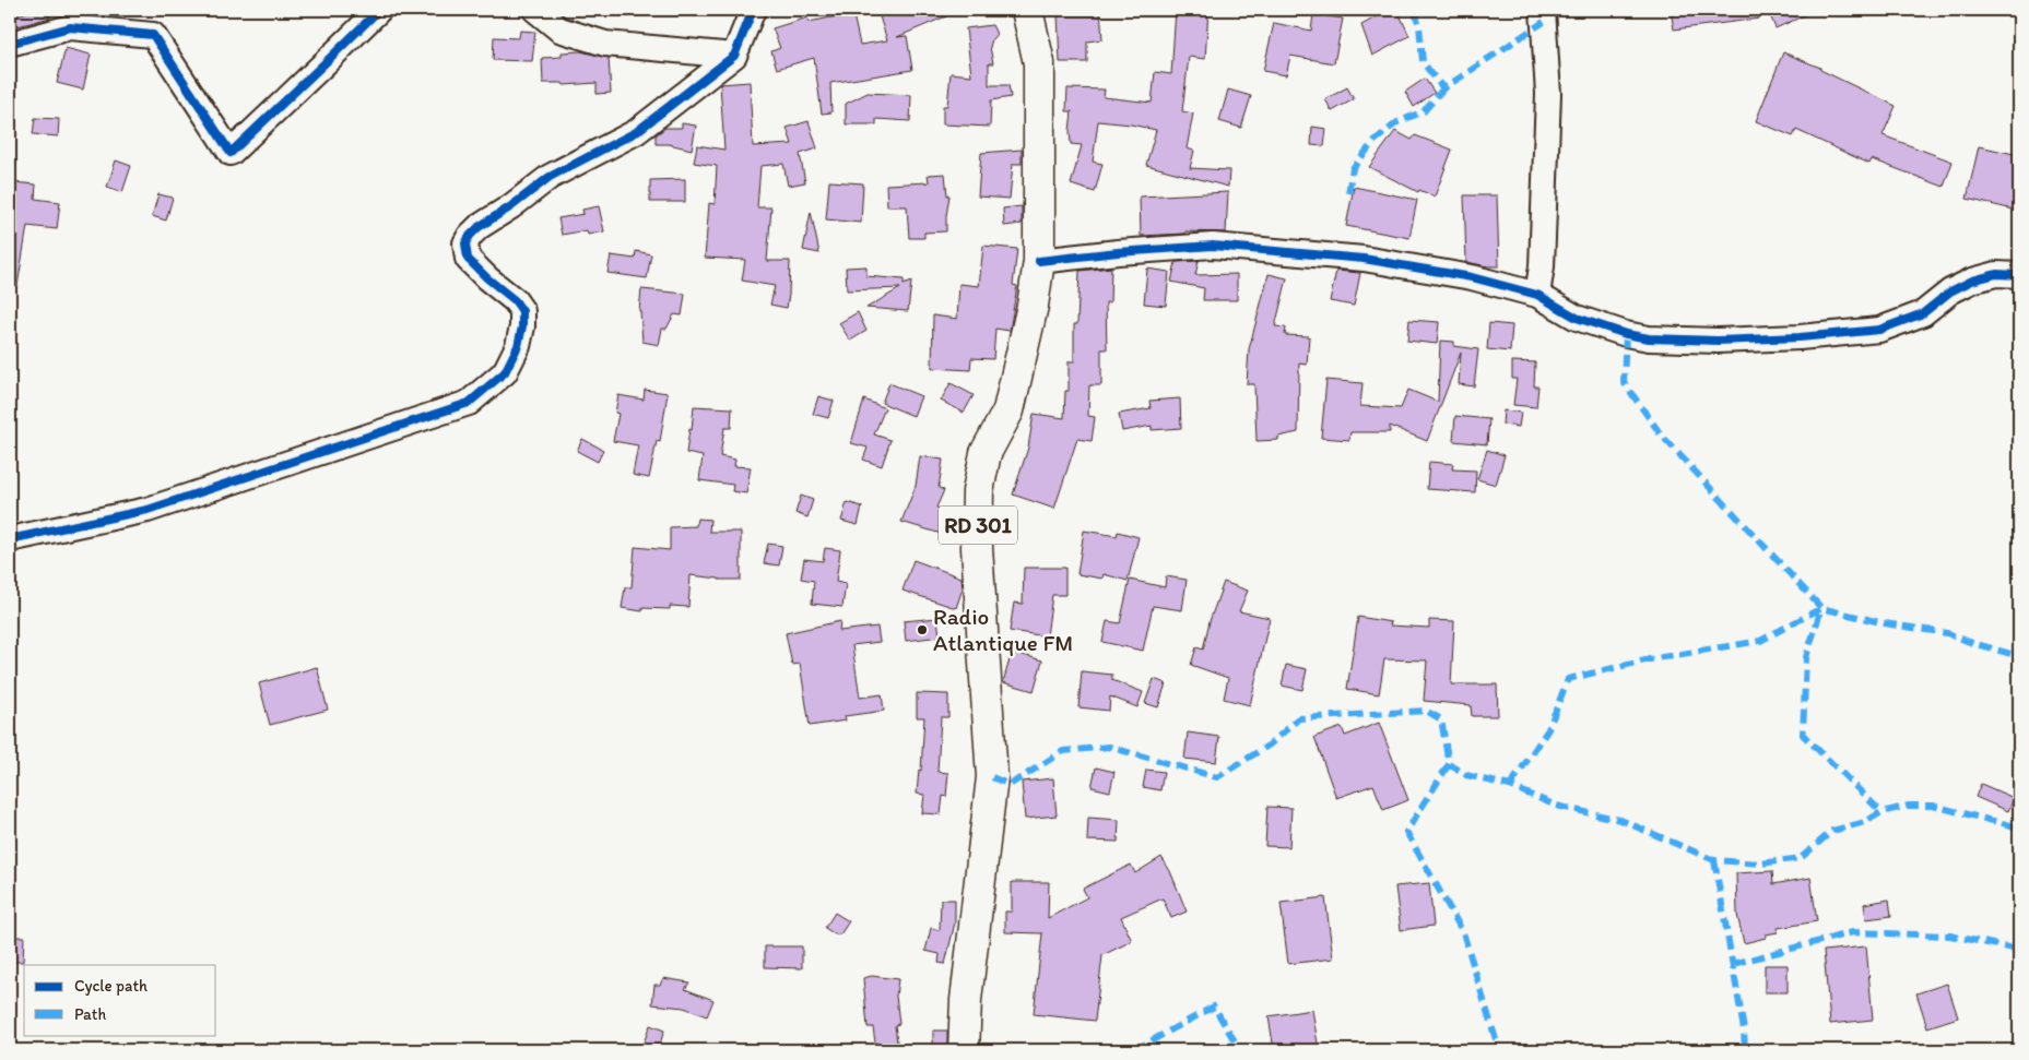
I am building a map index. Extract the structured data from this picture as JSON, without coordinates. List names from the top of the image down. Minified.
{"streets":{"main road":["RD 301"]},"places":["Radio Atlantique FM"],"legend":["Cycle path","Path"]}
